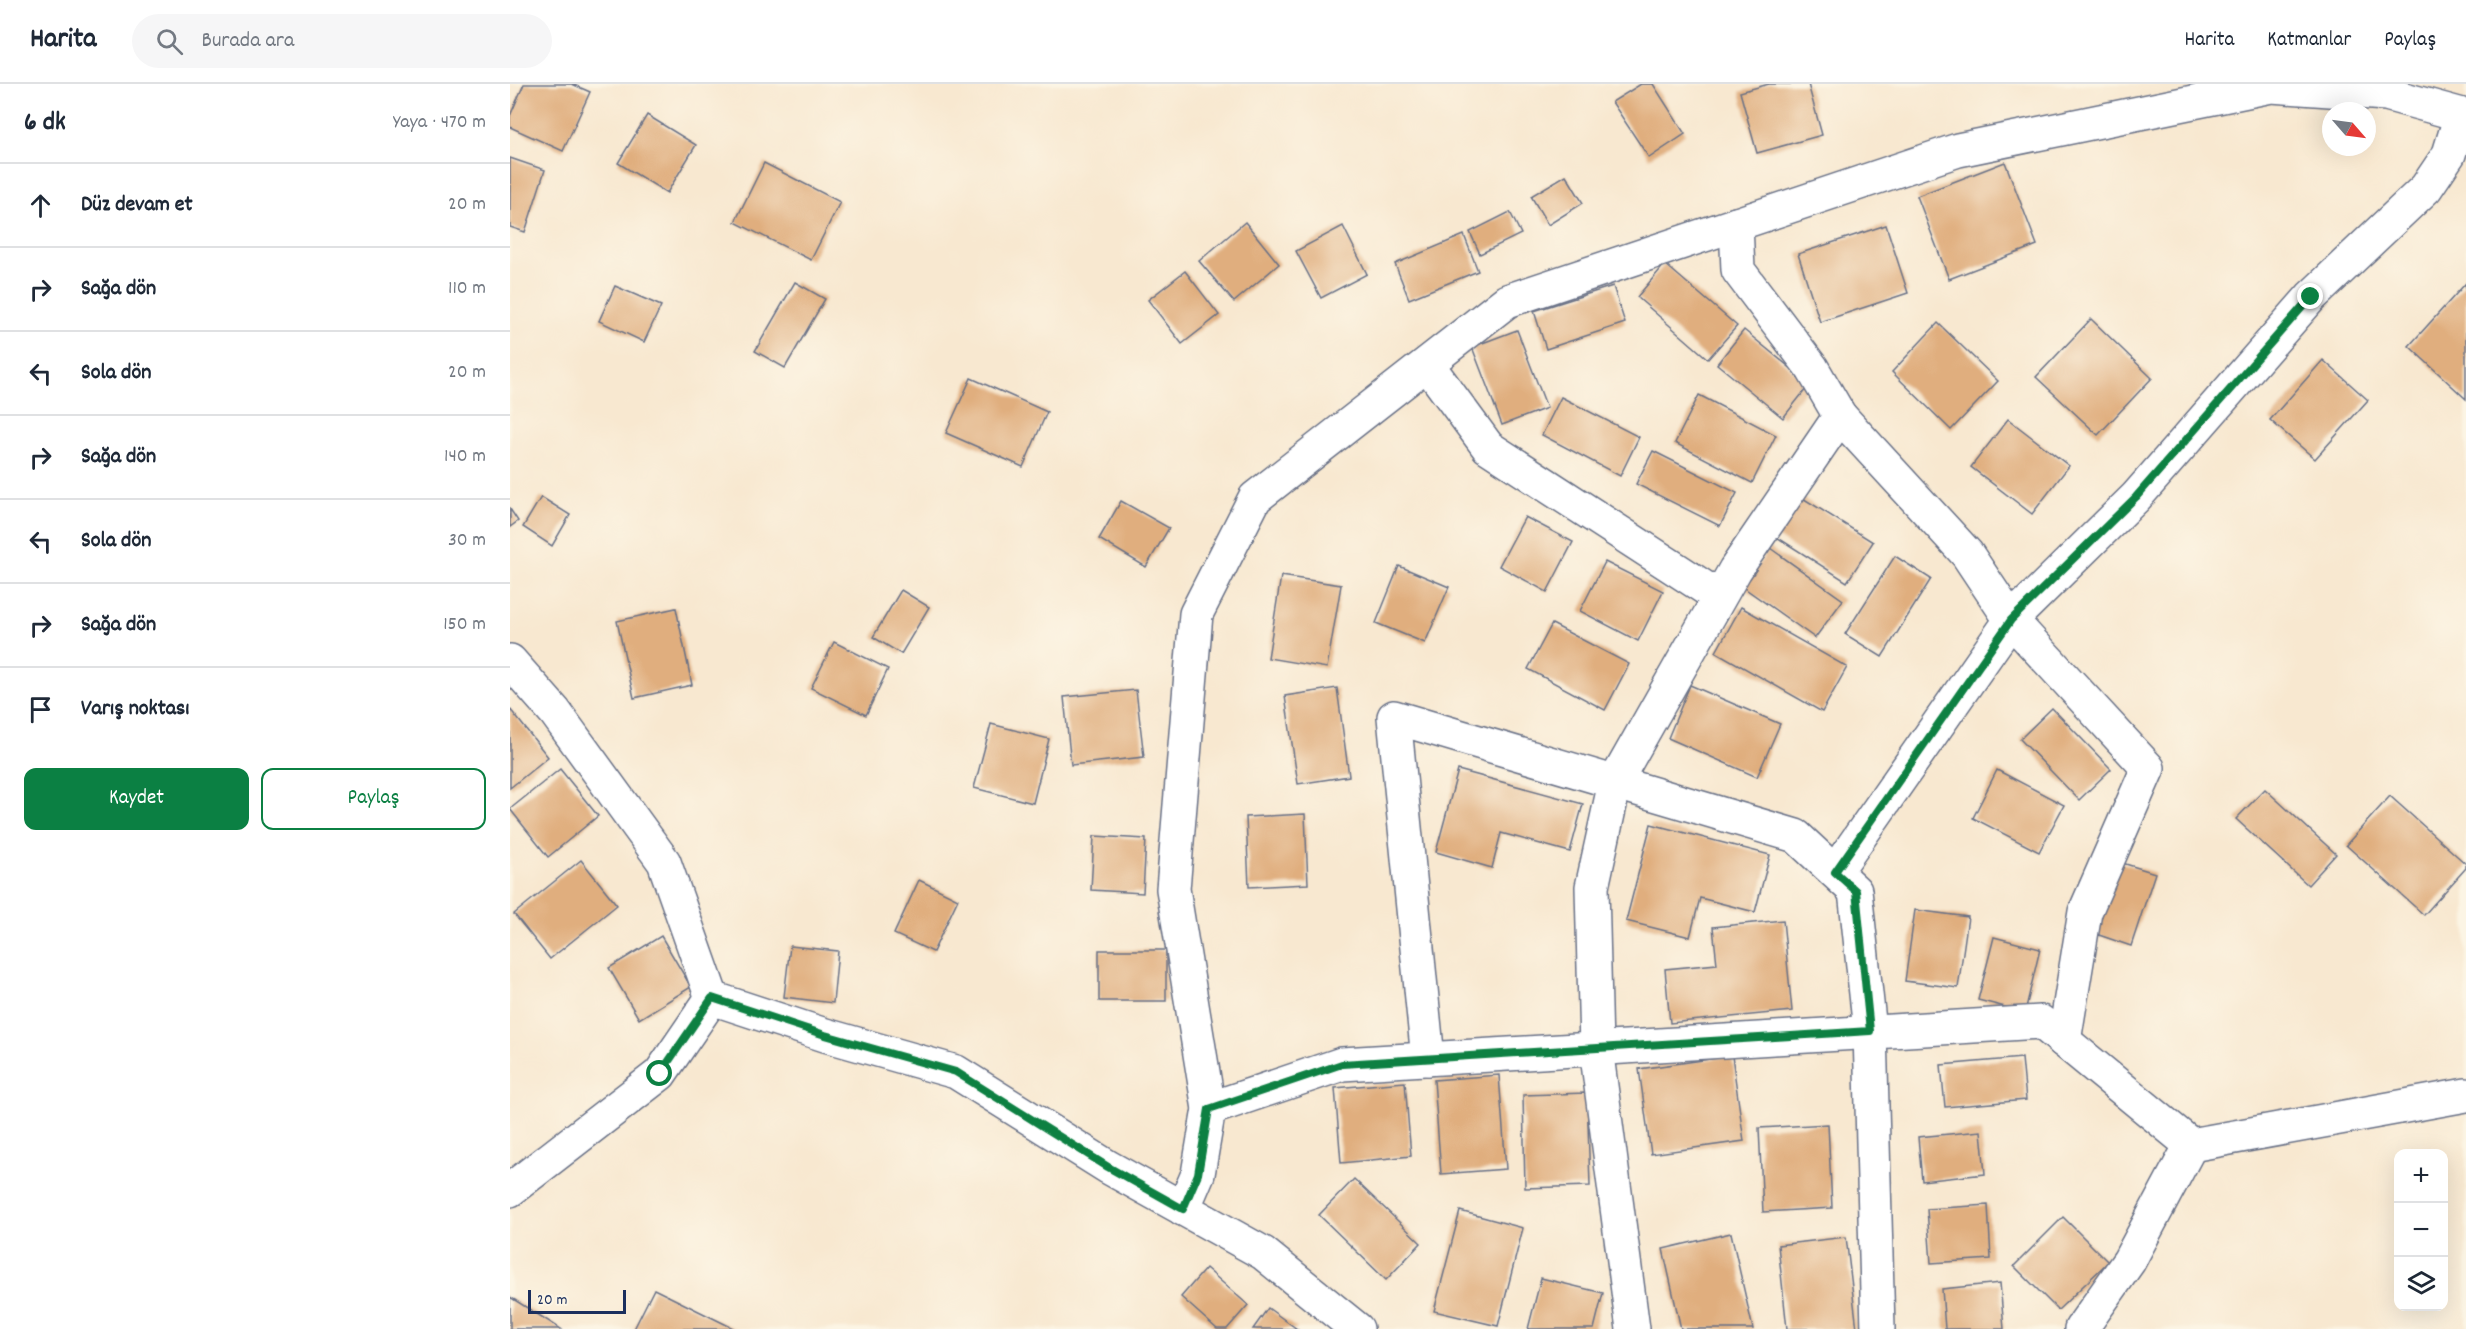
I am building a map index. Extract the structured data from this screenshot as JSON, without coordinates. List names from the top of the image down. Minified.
{"scale_bar":"20 m","north":"bottom right","page":{"header":"Harita","search":"Burada ara","nav":["Harita","Katmanlar","Paylaş"],"heading":["6 dk","Yaya · 470 m"],"list":[["Düz devam et","20 m"],["Sağa dön","110 m"],["Sola dön","20 m"],["Sağa dön","140 m"],["Sola dön","30 m"],["Sağa dön","150 m"],"Varış noktası"],"buttons":["Kaydet","Paylaş"],"map_buttons":["+","−"],"scale":"20 m"}}
